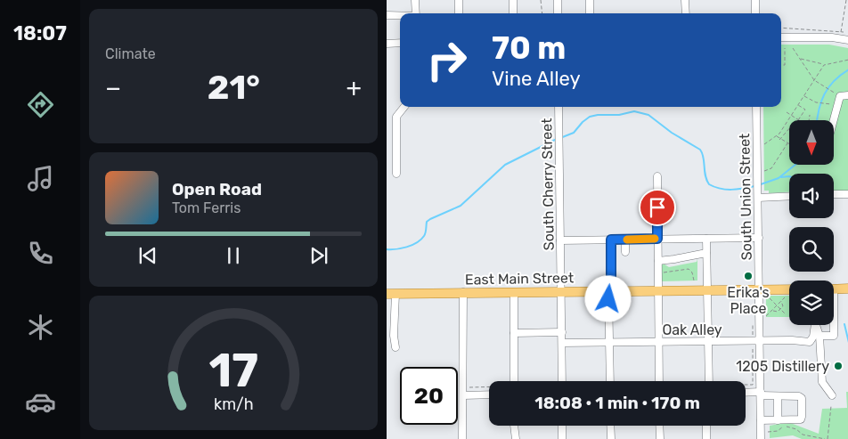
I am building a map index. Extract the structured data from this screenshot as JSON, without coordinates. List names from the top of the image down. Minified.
{"streets":{"main road":["East Main Street"],"street":["South Cherry Street","South Union Street","Oak Alley"]},"crossings":[["South Cherry Street","East Main Street"],["South Cherry Street","Oak Alley"],["South Union Street","East Main Street"],["South Union Street","Oak Alley"]],"places":["Erika's Place","1205 Distillery"],"north":"bottom","page":{"tabs":"18:07","tile":"Climate","turn":["70 m","Vine Alley"],"heat":["−","21°","+"],"song":["Open Road","Tom Ferris"],"limit":"20","trip":"18:08 · 1 min · 170 m","gauge":["17","km/h"]}}
